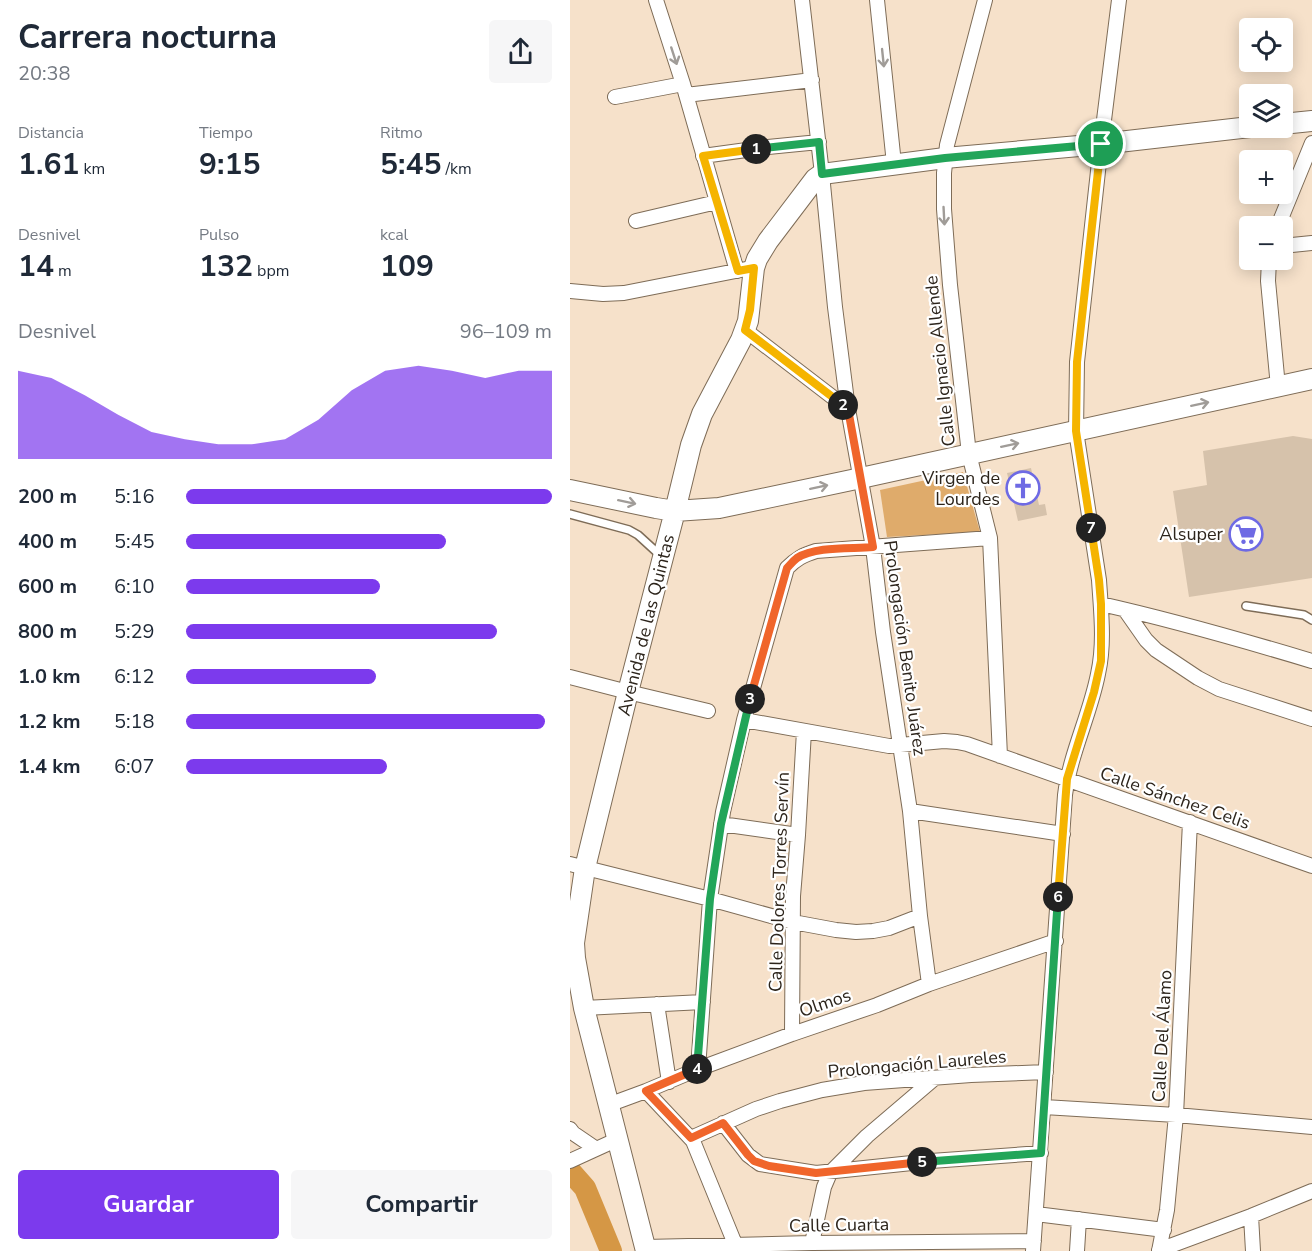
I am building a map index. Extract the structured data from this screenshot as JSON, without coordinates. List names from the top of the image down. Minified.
{"streets":{"street":["Calle Ignacio Allende","Avenida de las Quintas","Prolongación Benito Juárez","Calle Sánchez Celis","Calle Dolores Torres Servín","Olmos","Calle Del Álamo","Prolongación Laureles","Calle Cuarta"]},"crossings":[["Calle Ignacio Allende","Calle Sánchez Celis"],["Avenida de las Quintas","Prolongación Benito Juárez"],["Avenida de las Quintas","Olmos"],["Avenida de las Quintas","Calle Cuarta"],["Prolongación Benito Juárez","Calle Sánchez Celis"],["Prolongación Benito Juárez","Olmos"],["Calle Sánchez Celis","Calle Dolores Torres Servín"],["Calle Sánchez Celis","Calle Del Álamo"],["Calle Dolores Torres Servín","Olmos"]],"places":{"church":["Virgen de Lourdes"],"supermarket":["Alsuper"]},"page":{"heading":["Carrera nocturna","20:38"],"map_buttons":["+","−"],"stats":[["Distancia","1.61 km"],["Tiempo","9:15"],["Ritmo","5:45 /km"],["Desnivel","14 m"],["Pulso","132 bpm"],["kcal","109"]],"pins":["1","2","7","3","6","4","5"],"chart":["Desnivel","96–109 m"],"list":[{"name":"200 m","note":"5:16"},{"name":"400 m","note":"5:45"},{"name":"600 m","note":"6:10"},{"name":"800 m","note":"5:29"},{"name":"1.0 km","note":"6:12"},{"name":"1.2 km","note":"5:18"},{"name":"1.4 km","note":"6:07"}],"buttons":["Guardar","Compartir"]}}
